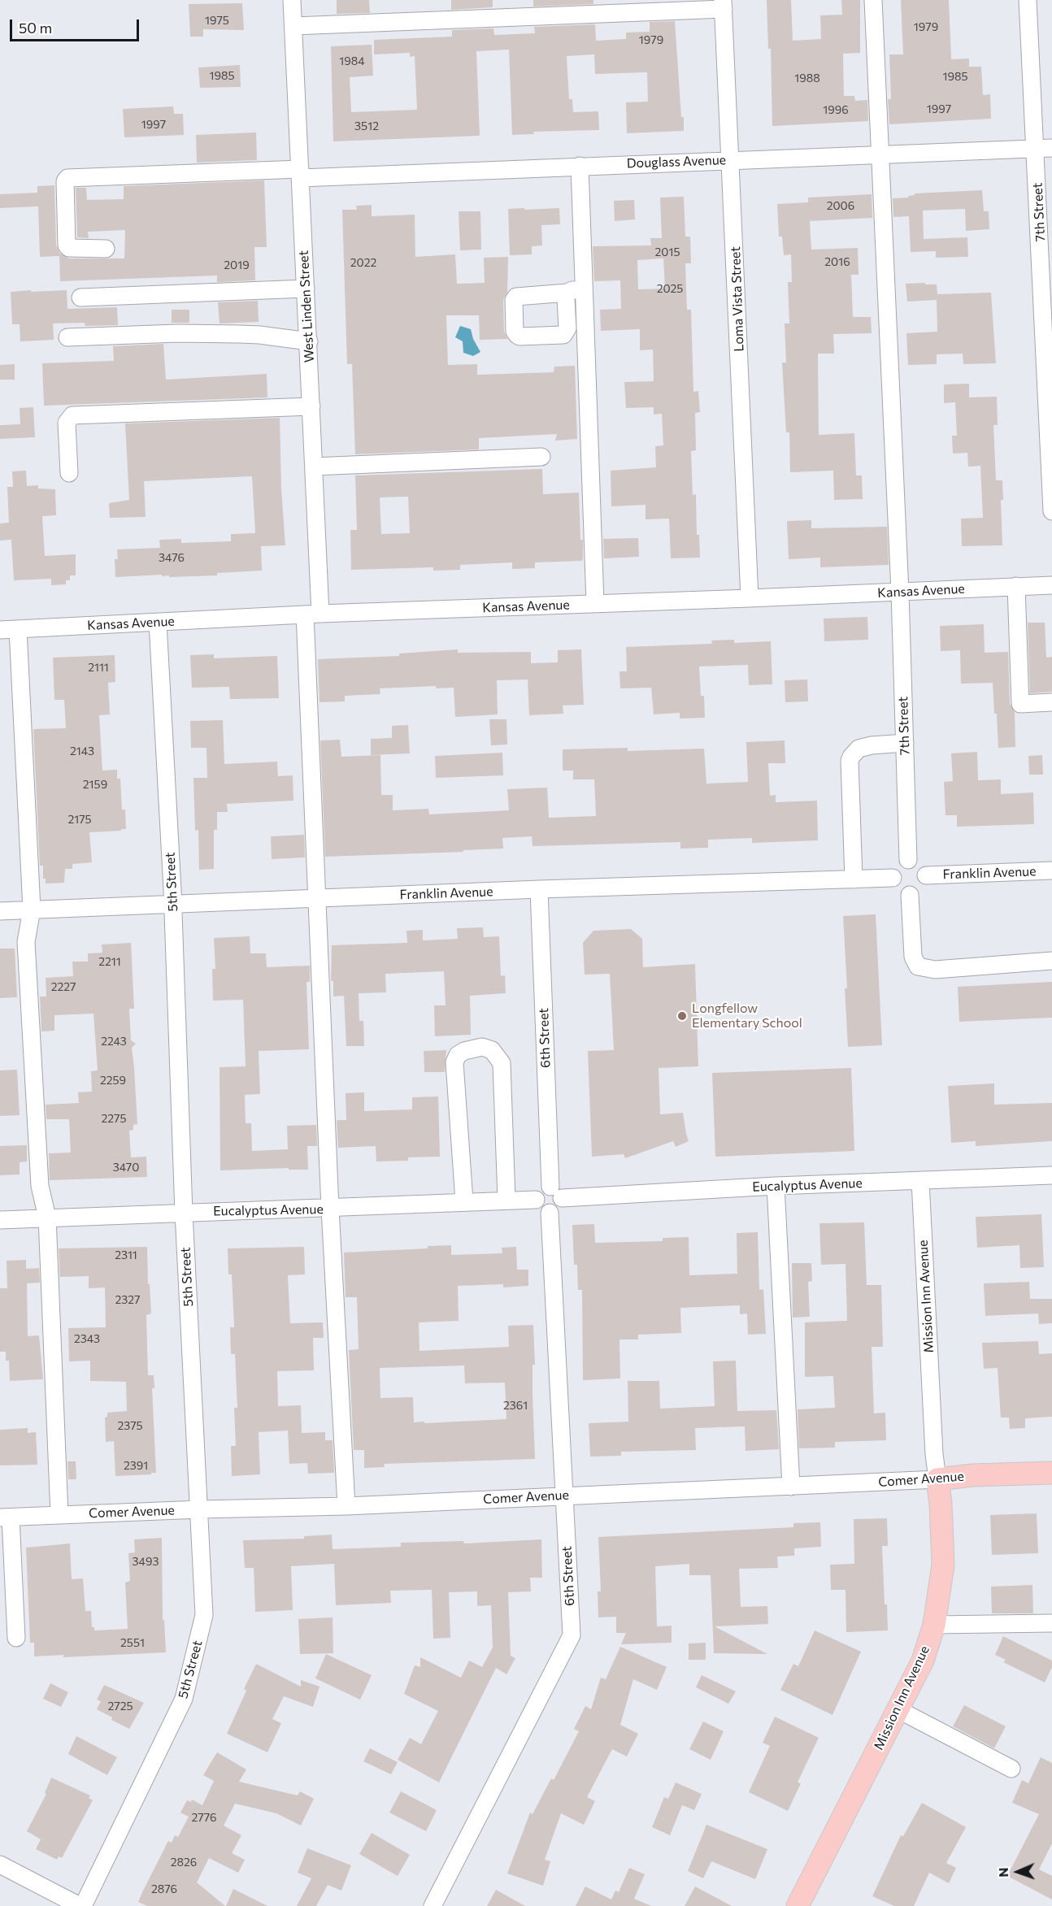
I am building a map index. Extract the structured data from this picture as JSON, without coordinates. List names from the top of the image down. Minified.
{"streets":{"main road":["Mission Inn Avenue","Comer Avenue"],"street":["Douglass Avenue","7th Street","Loma Vista Street","West Linden Street","Kansas Avenue","Franklin Avenue","5th Street","6th Street","Eucalyptus Avenue"]},"crossings":[["Douglass Avenue","7th Street"],["Douglass Avenue","Loma Vista Street"],["Douglass Avenue","West Linden Street"],["7th Street","Kansas Avenue"],["7th Street","Franklin Avenue"],["Loma Vista Street","Kansas Avenue"],["West Linden Street","Kansas Avenue"],["West Linden Street","Franklin Avenue"],["West Linden Street","Eucalyptus Avenue"],["West Linden Street","Comer Avenue"],["Kansas Avenue","5th Street"],["Franklin Avenue","5th Street"],["Franklin Avenue","6th Street"],["5th Street","Eucalyptus Avenue"],["5th Street","Comer Avenue"],["6th Street","Eucalyptus Avenue"],["6th Street","Comer Avenue"],["Eucalyptus Avenue","Mission Inn Avenue"],["Mission Inn Avenue","Comer Avenue"]],"places":["Longfellow Elementary School"],"house_numbers":["1975","1979","1979","1984","1985","1985","1988","1997","1996","1997","3512","2006","2015","2016","2022","2019","2025","3476","2111","2143","2159","2175","2211","2227","2243","2259","2275","3470","2311","2327","2343","2361","2375","2391","3493","2551","2725","2776","2826","2876"],"scale_bar":"50 m","north":"left"}
